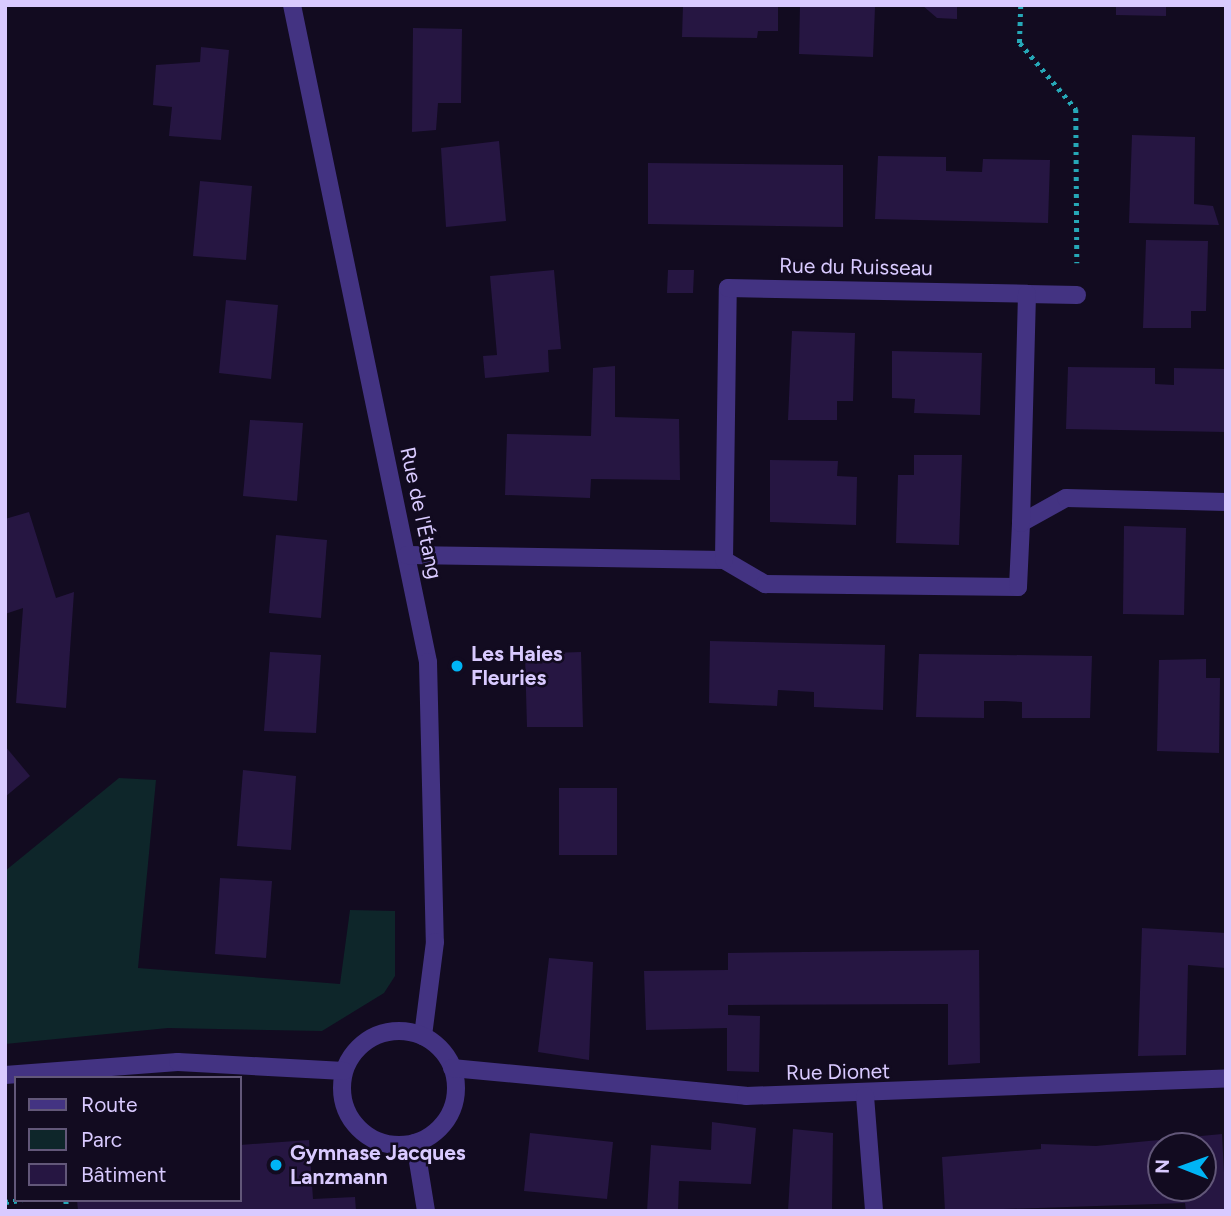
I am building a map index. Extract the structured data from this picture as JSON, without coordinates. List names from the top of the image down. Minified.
{"streets":{"street":["Rue du Ruisseau","Rue de l'Étang","Rue Dionet"]},"crossings":[["Rue de l'Étang","Rue Dionet"]],"places":["Les Haies Fleuries","Gymnase Jacques Lanzmann"],"legend":["Route","Parc","Bâtiment"],"north":"left"}
